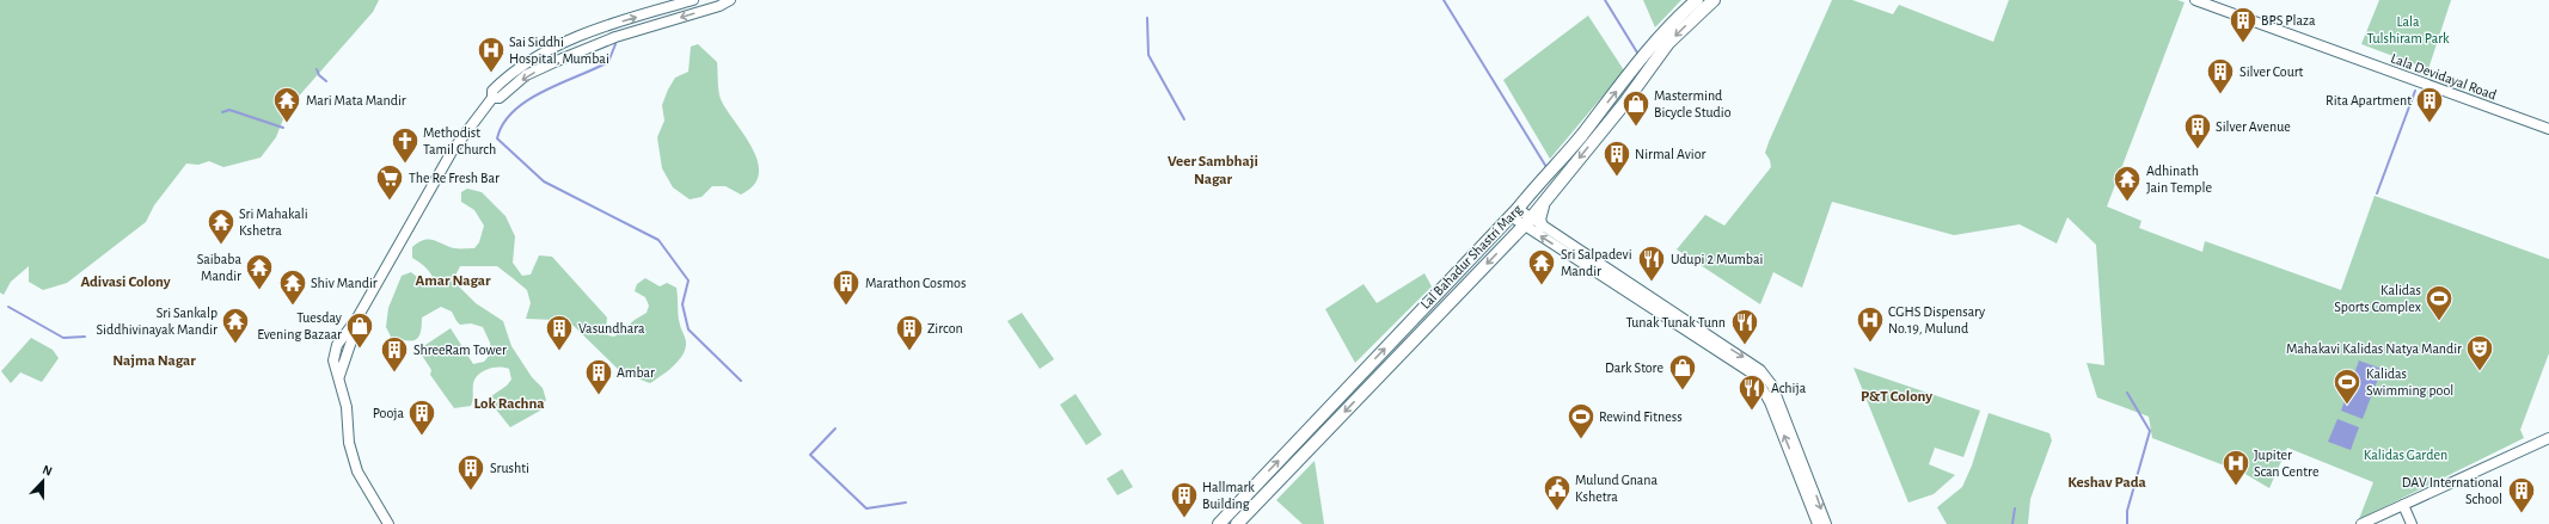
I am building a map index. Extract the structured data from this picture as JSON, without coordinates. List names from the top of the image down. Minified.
{"streets":{"main road":["Lal Bahadur Shastri Marg"],"street":["Lala Devidayal Road"]},"districts":["Veer Sambhaji Nagar","Amar Nagar","Adivasi Colony","Najma Nagar","P&T Colony","Lok Rachna","Keshav Pada"],"parks":["Lala Tulshiram Park","Kalidas Garden"],"places":{"building":["BPS Plaza","Silver Court","Rita Apartment","Silver Avenue","Nirmal Avior","Marathon Cosmos","Vasundhara","Zircon","ShreeRam Tower","Ambar","Pooja","Srushti","DAV International School","Hallmark Building"],"hospital":["Sai Siddhi Hospital, Mumbai","CGHS Dispensary No.19, Mulund","Jupiter Scan Centre"],"temple":["Mari Mata Mandir","Adhinath Jain Temple","Sri Mahakali Kshetra","Sri Salpadevi Mandir","Saibaba Mandir","Shiv Mandir","Sri Sankalp Siddhivinayak Mandir"],"shop":["Mastermind Bicycle Studio","Tuesday Evening Bazaar","Dark Store"],"church":["Methodist Tamil Church"],"supermarket":["The Re Fresh Bar"],"restaurant":["Udupi 2 Mumbai","Tunak Tunak Tunn","Achija"],"sports":["Kalidas Sports Complex","Kalidas Swimming pool","Rewind Fitness"],"theatre":["Mahakavi Kalidas Natya Mandir"],"public building":["Mulund Gnana Kshetra"]},"north":"top"}
